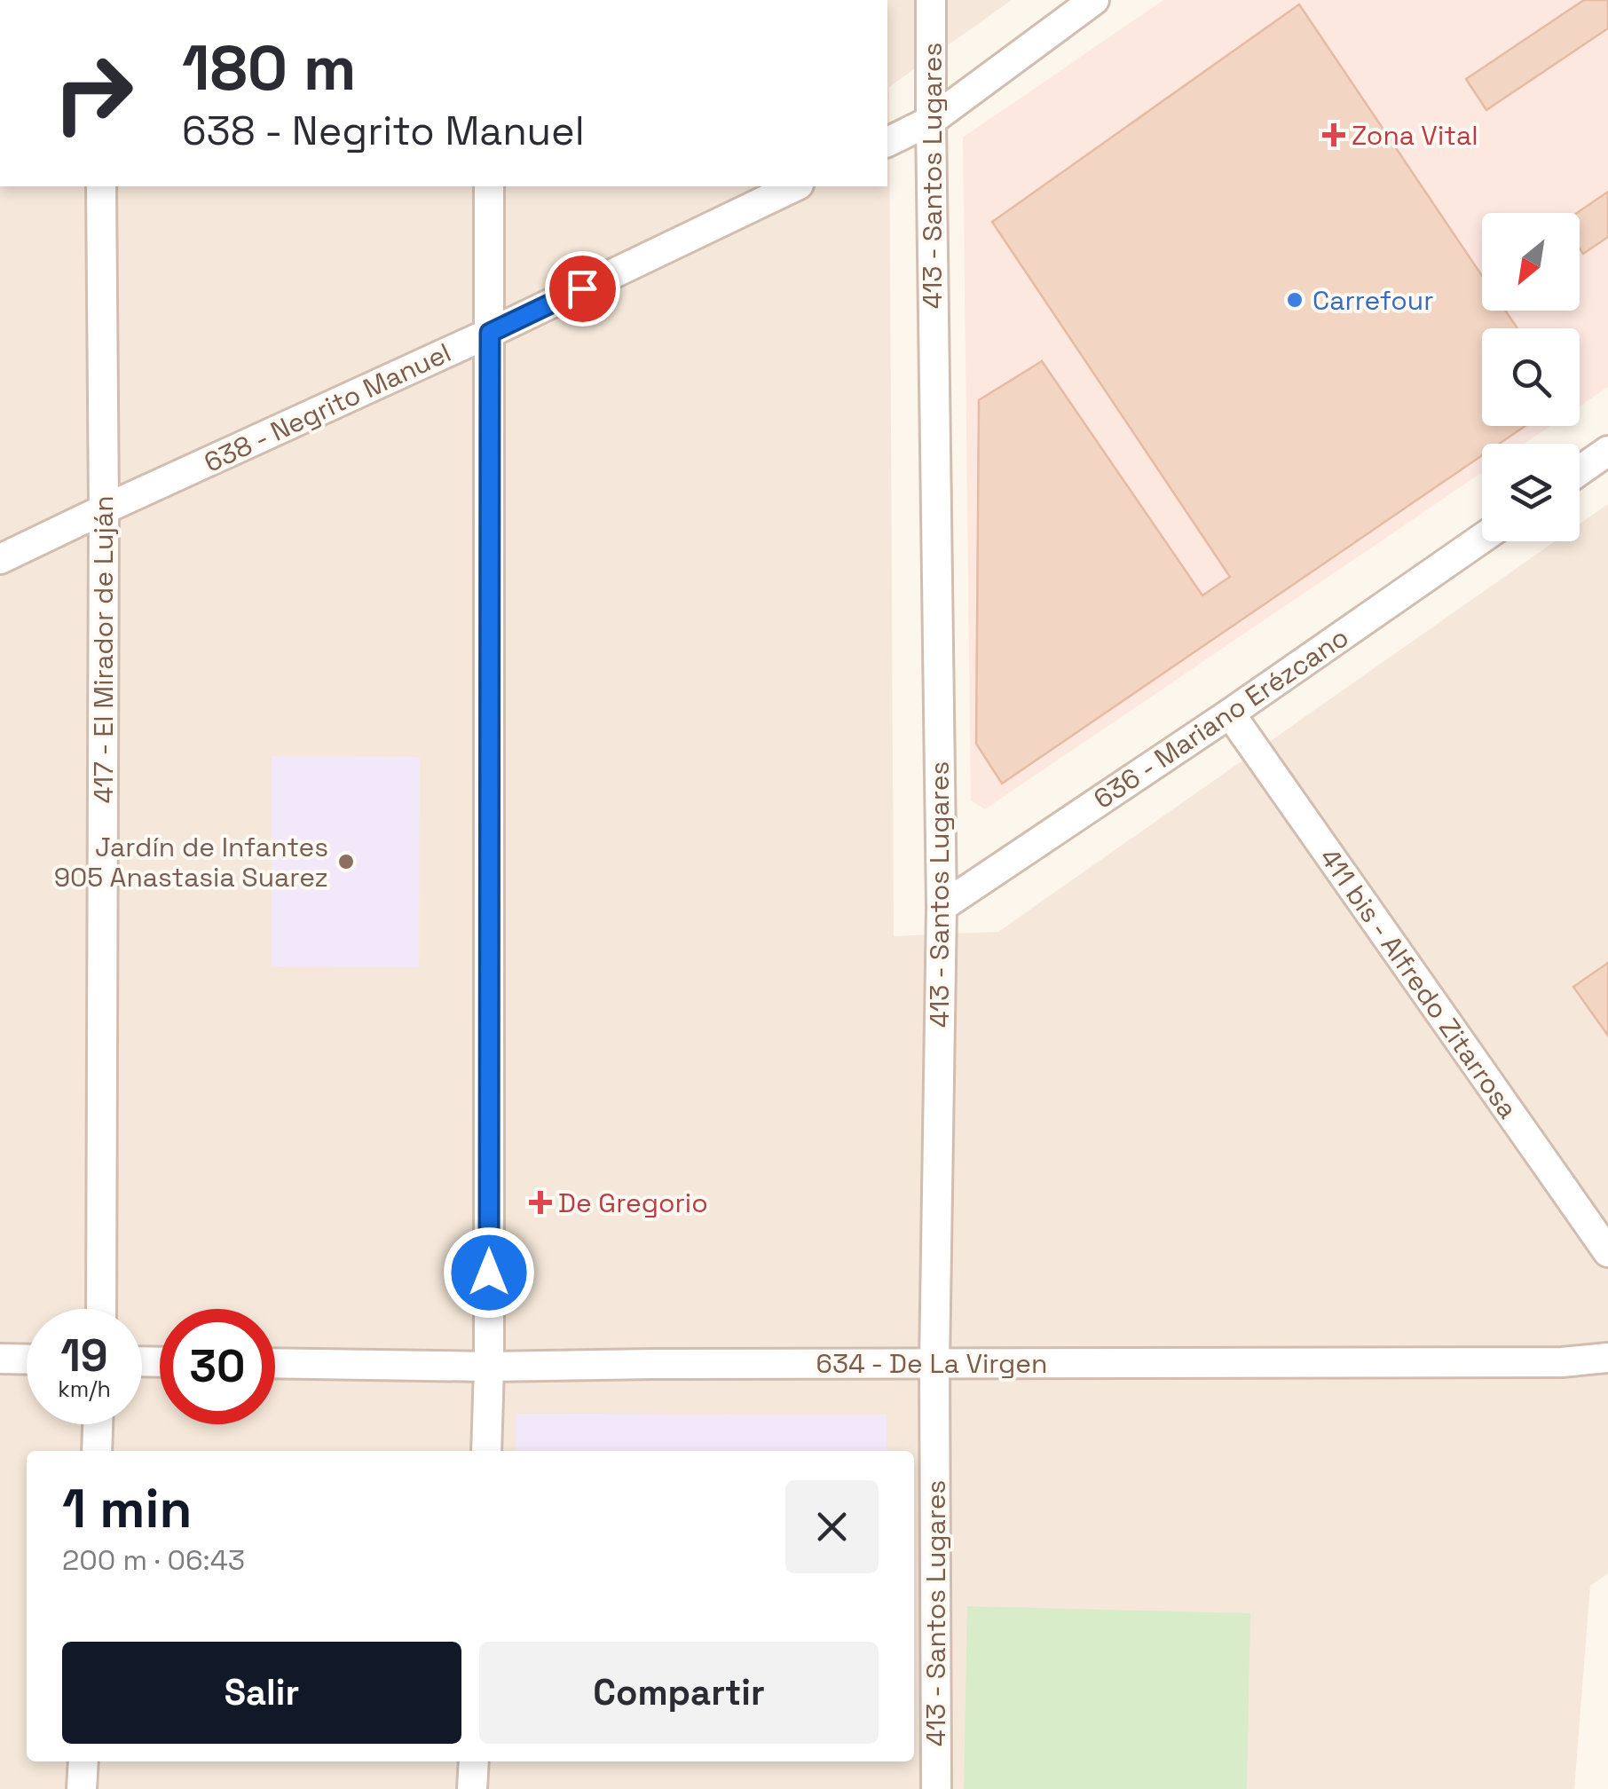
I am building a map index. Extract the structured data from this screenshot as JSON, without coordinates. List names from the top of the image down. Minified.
{"streets":{"street":["413 - Santos Lugares","638 - Negrito Manuel","417 - El Mirador de Luján","636 - Mariano Erézcano","411 bis - Alfredo Zitarrosa","634 - De La Virgen"]},"crossings":[["413 - Santos Lugares","636 - Mariano Erézcano"],["413 - Santos Lugares","634 - De La Virgen"],["638 - Negrito Manuel","417 - El Mirador de Luján"],["636 - Mariano Erézcano","411 bis - Alfredo Zitarrosa"]],"places":{"health":["Zona Vital","De Gregorio"],"other":["Carrefour","Jardín de Infantes 905 Anastasia Suarez"]},"north":"bottom left","page":{"turn":["180 m","638 - Negrito Manuel"],"speed":"19 km/h","limit":"30","heading":["1 min","200 m · 06:43"],"buttons":["Salir","Compartir"]}}
